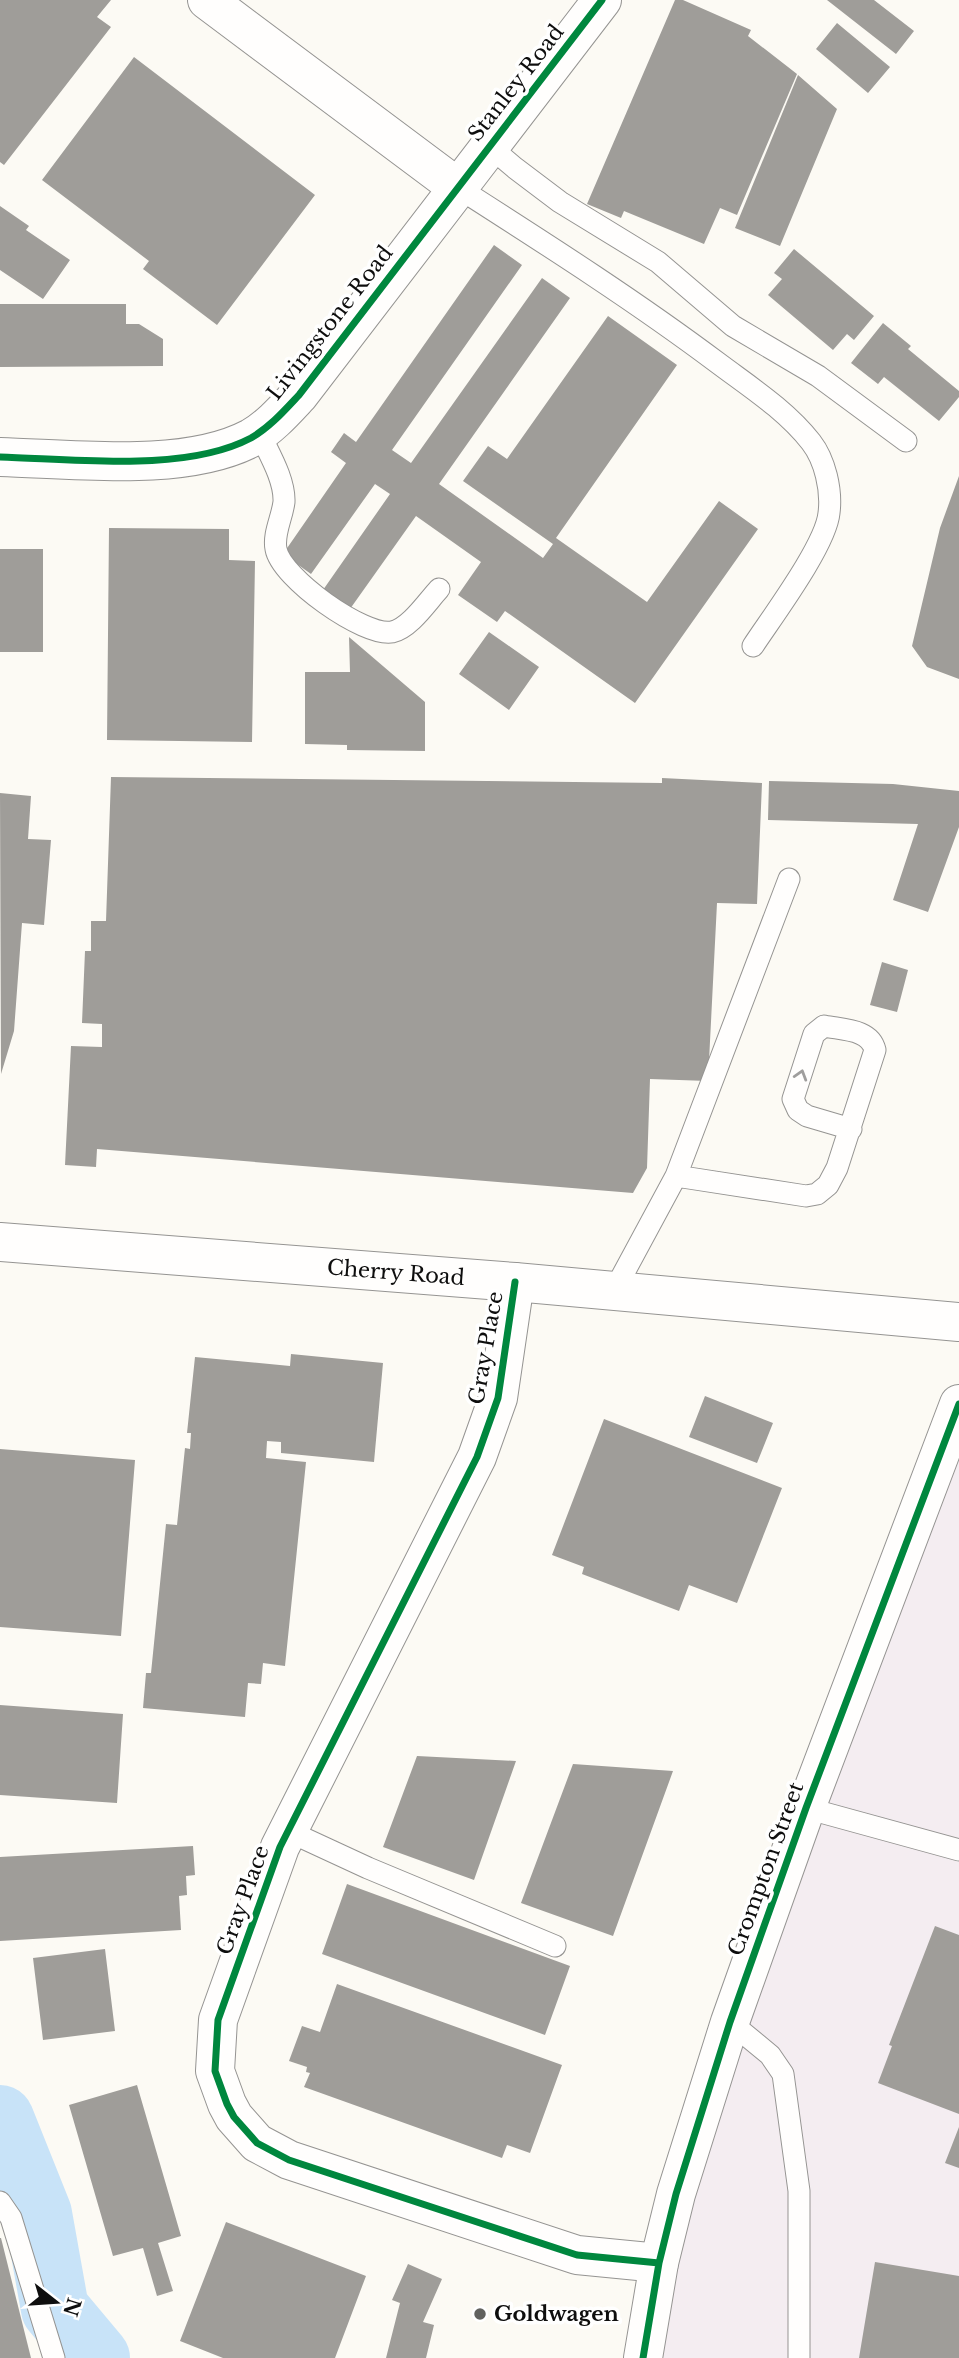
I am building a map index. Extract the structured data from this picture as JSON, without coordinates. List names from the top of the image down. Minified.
{"streets":{"street":["Stanley Road","Livingstone Road","Cherry Road","Gray Place","Crompton Street"]},"crossings":[["Stanley Road","Livingstone Road"],["Cherry Road","Gray Place"],["Gray Place","Crompton Street"]],"places":["Goldwagen"],"north":"right"}
